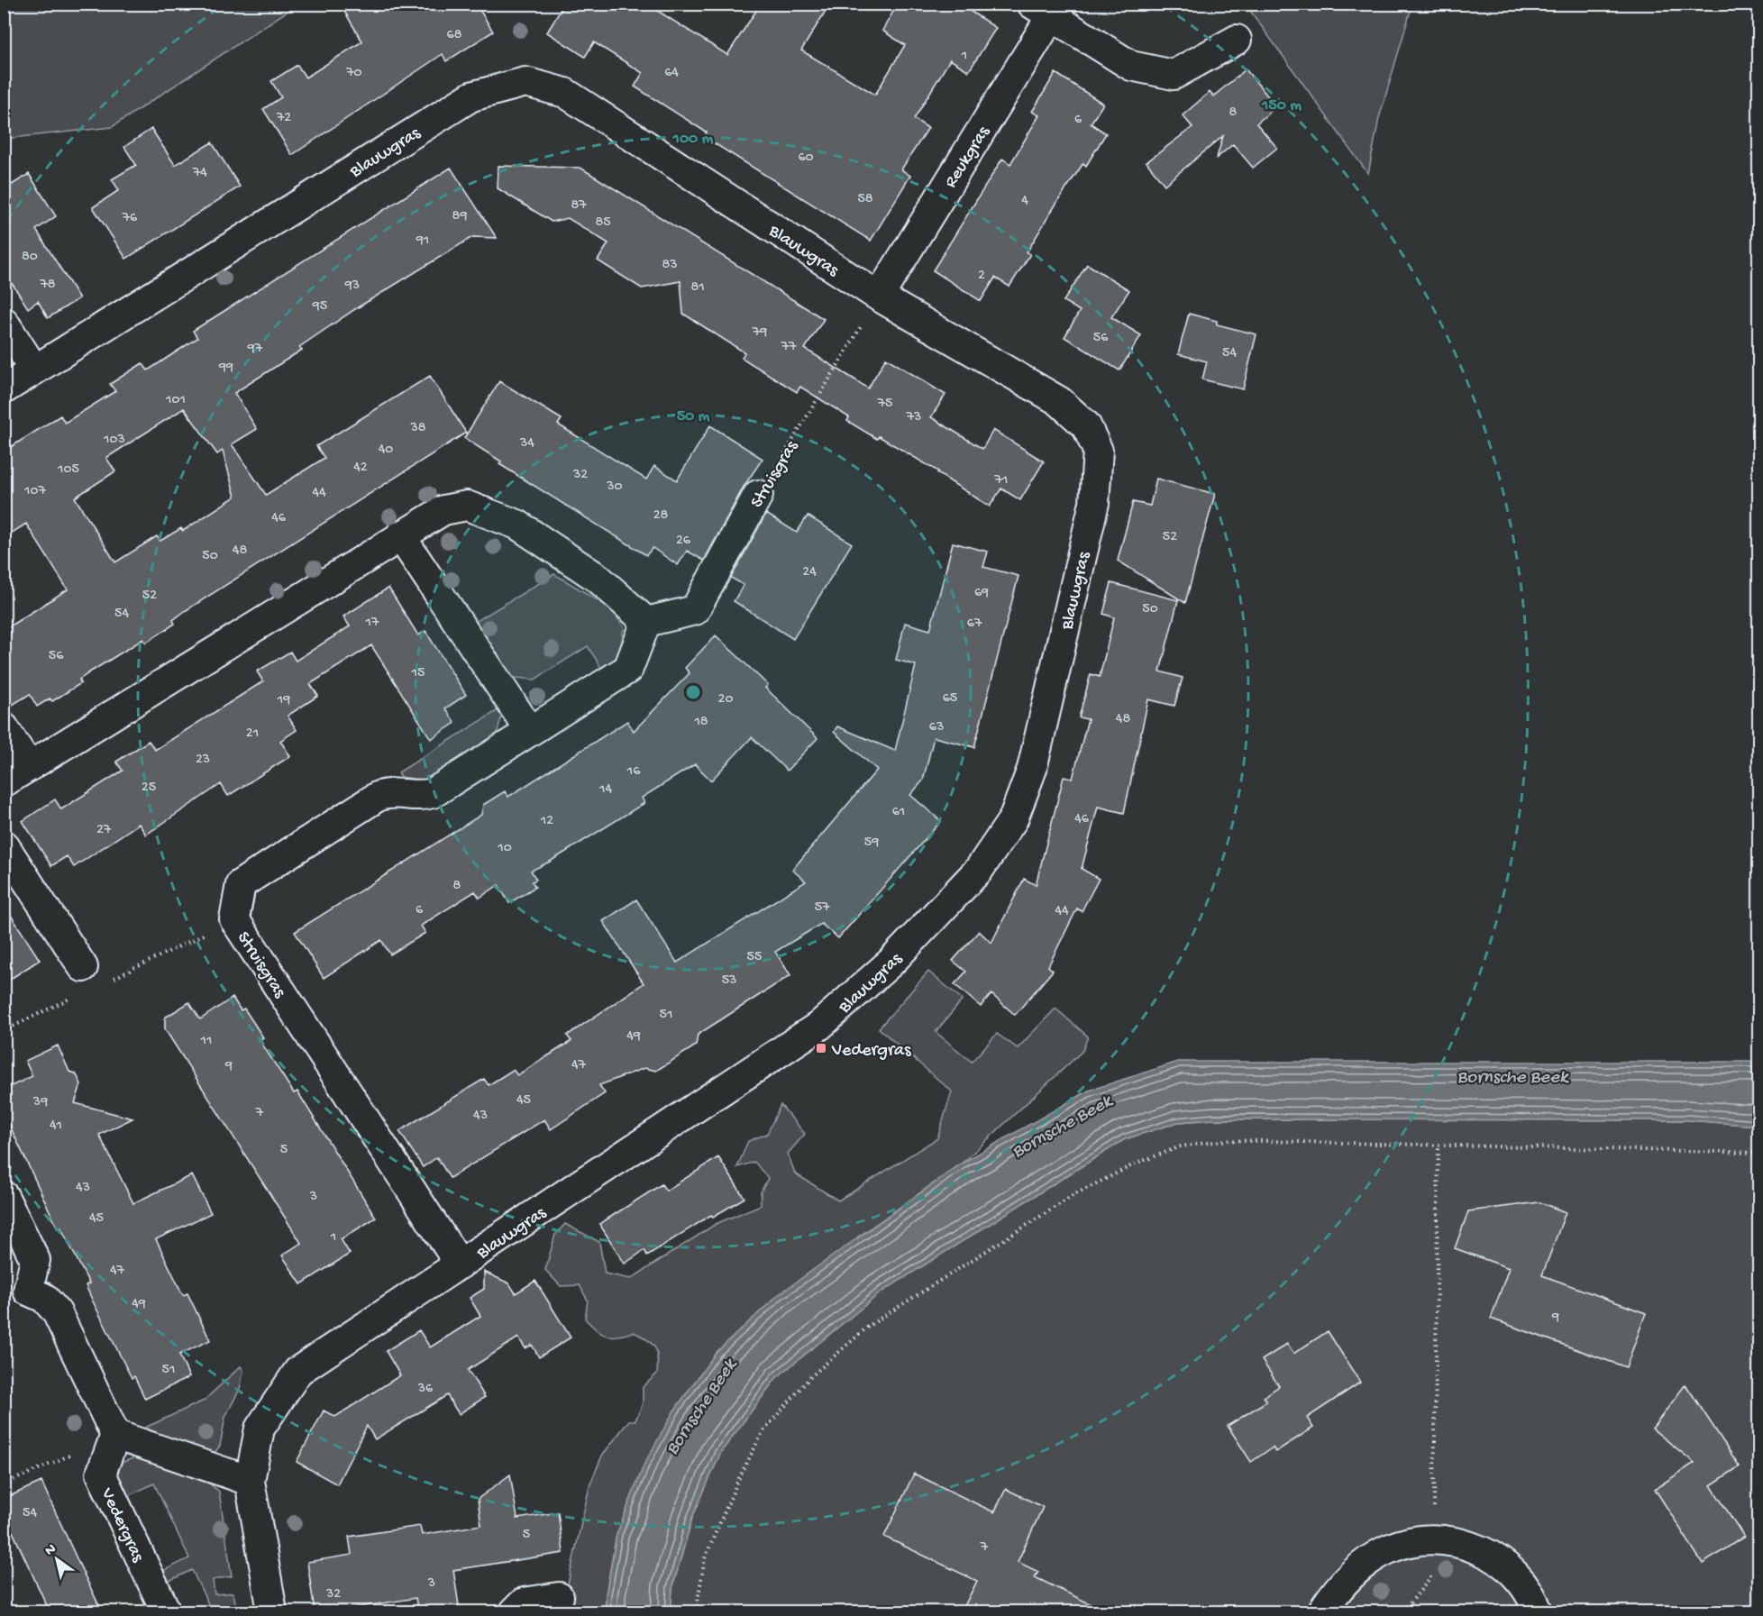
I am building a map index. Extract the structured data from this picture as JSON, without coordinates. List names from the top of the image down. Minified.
{"streets":{"street":["Blauwgras","Reukgras","Struisgras","Vedergras"]},"crossings":[["Blauwgras","Reukgras"],["Blauwgras","Struisgras"],["Reukgras","Struisgras"]],"water":["Bornsche Beek"],"places":{"transit":["Vedergras"]},"house_numbers":["68","1","70","64","8","72","6","60","74","58","4","87","89","76","85","91","80","83","2","78","93","81","95","79","56","77","97","54","99","101","75","73","38","103","34","40","42","105","32","71","30","107","44","28","46","52","26","48","50","24","69","52","50","54","17","67","56","15","65","20","19","48","18","63","21","23","16","25","14","61","46","12","27","59","10","8","57","6","44","55","53","51","49","11","47","9","45","39","7","43","41","5","43","3","45","1","47","49","9","51","36","54","5","7","3","32"],"north":"top left","rings":["150 m","100 m","50 m"]}
